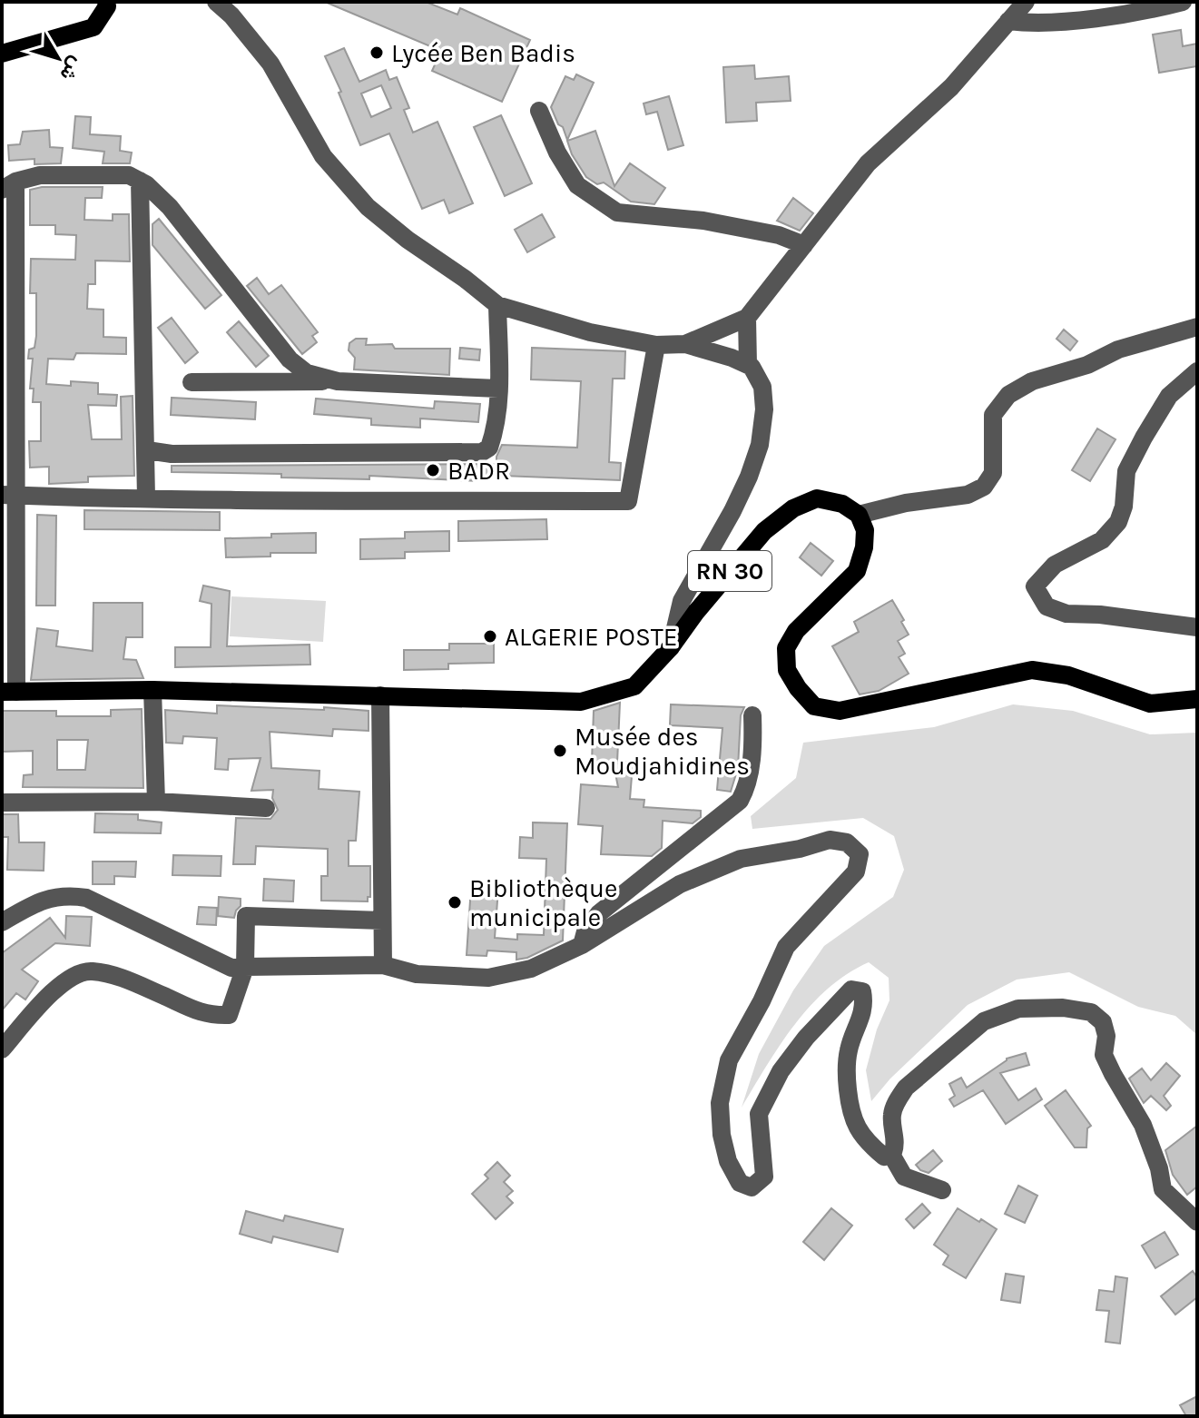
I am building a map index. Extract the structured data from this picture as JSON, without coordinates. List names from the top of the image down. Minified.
{"streets":{"main road":["RN 30"]},"places":["Lycée Ben Badis","BADR","ALGERIE POSTE","Musée des Moudjahidines","Bibliothèque municipale"],"north":"bottom right"}
